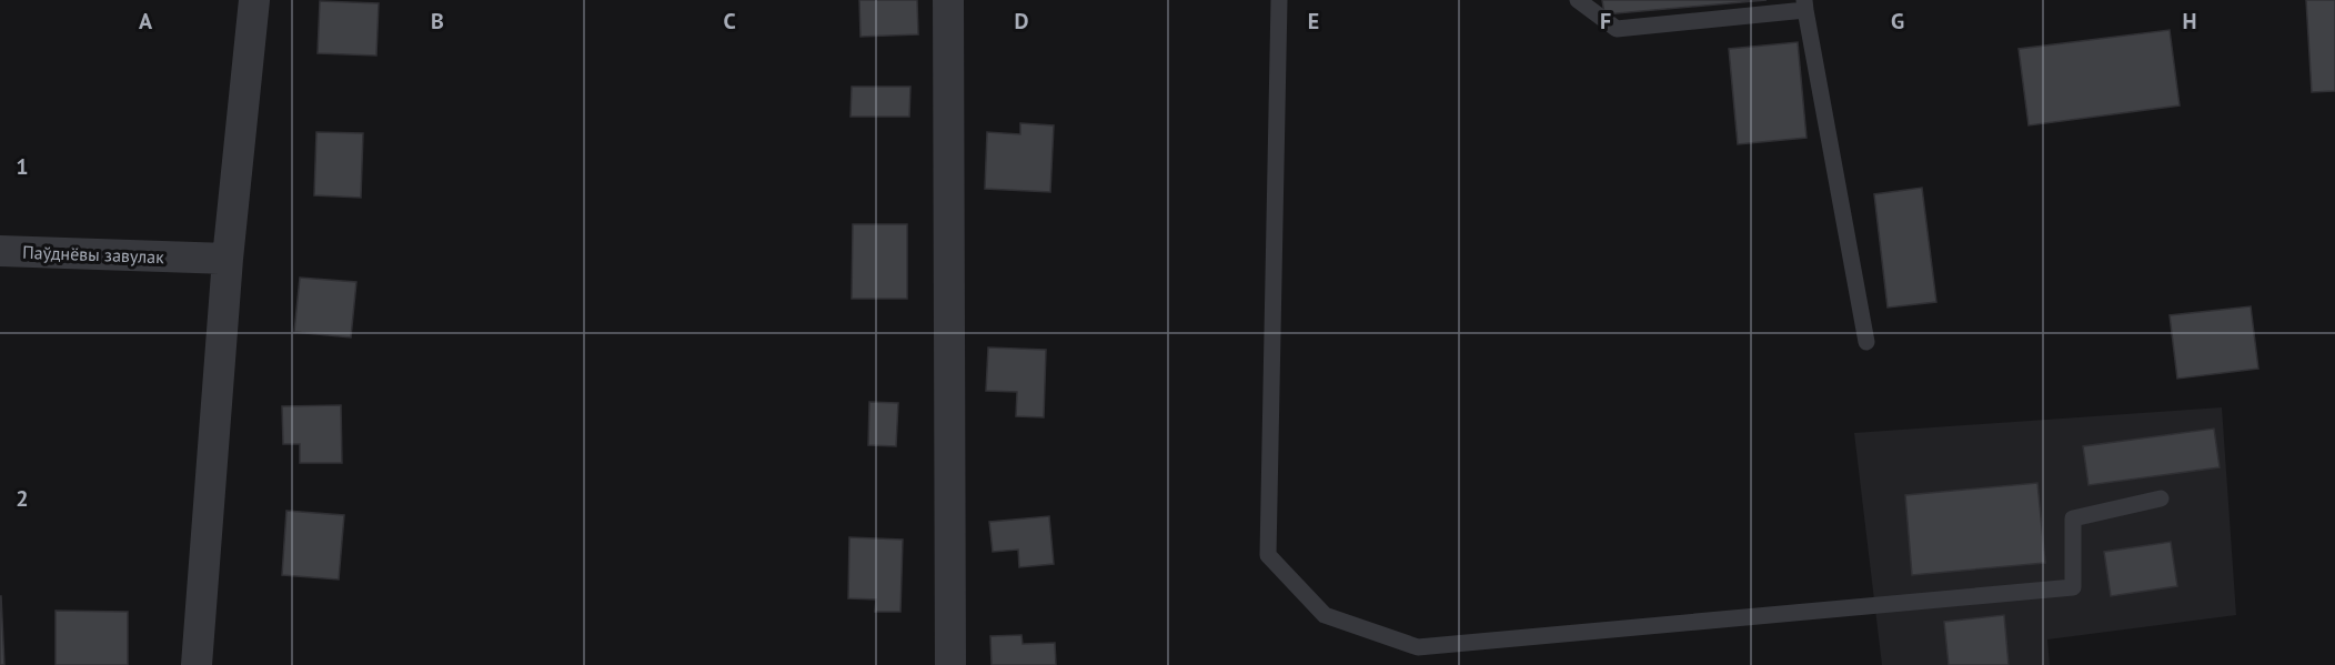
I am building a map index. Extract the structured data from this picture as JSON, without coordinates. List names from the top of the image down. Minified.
{"streets":{"street":["Паўднёвы завулак"]},"grid":{"columns":["A","B","C","D","E","F","G","H"],"rows":["1","2"]}}
